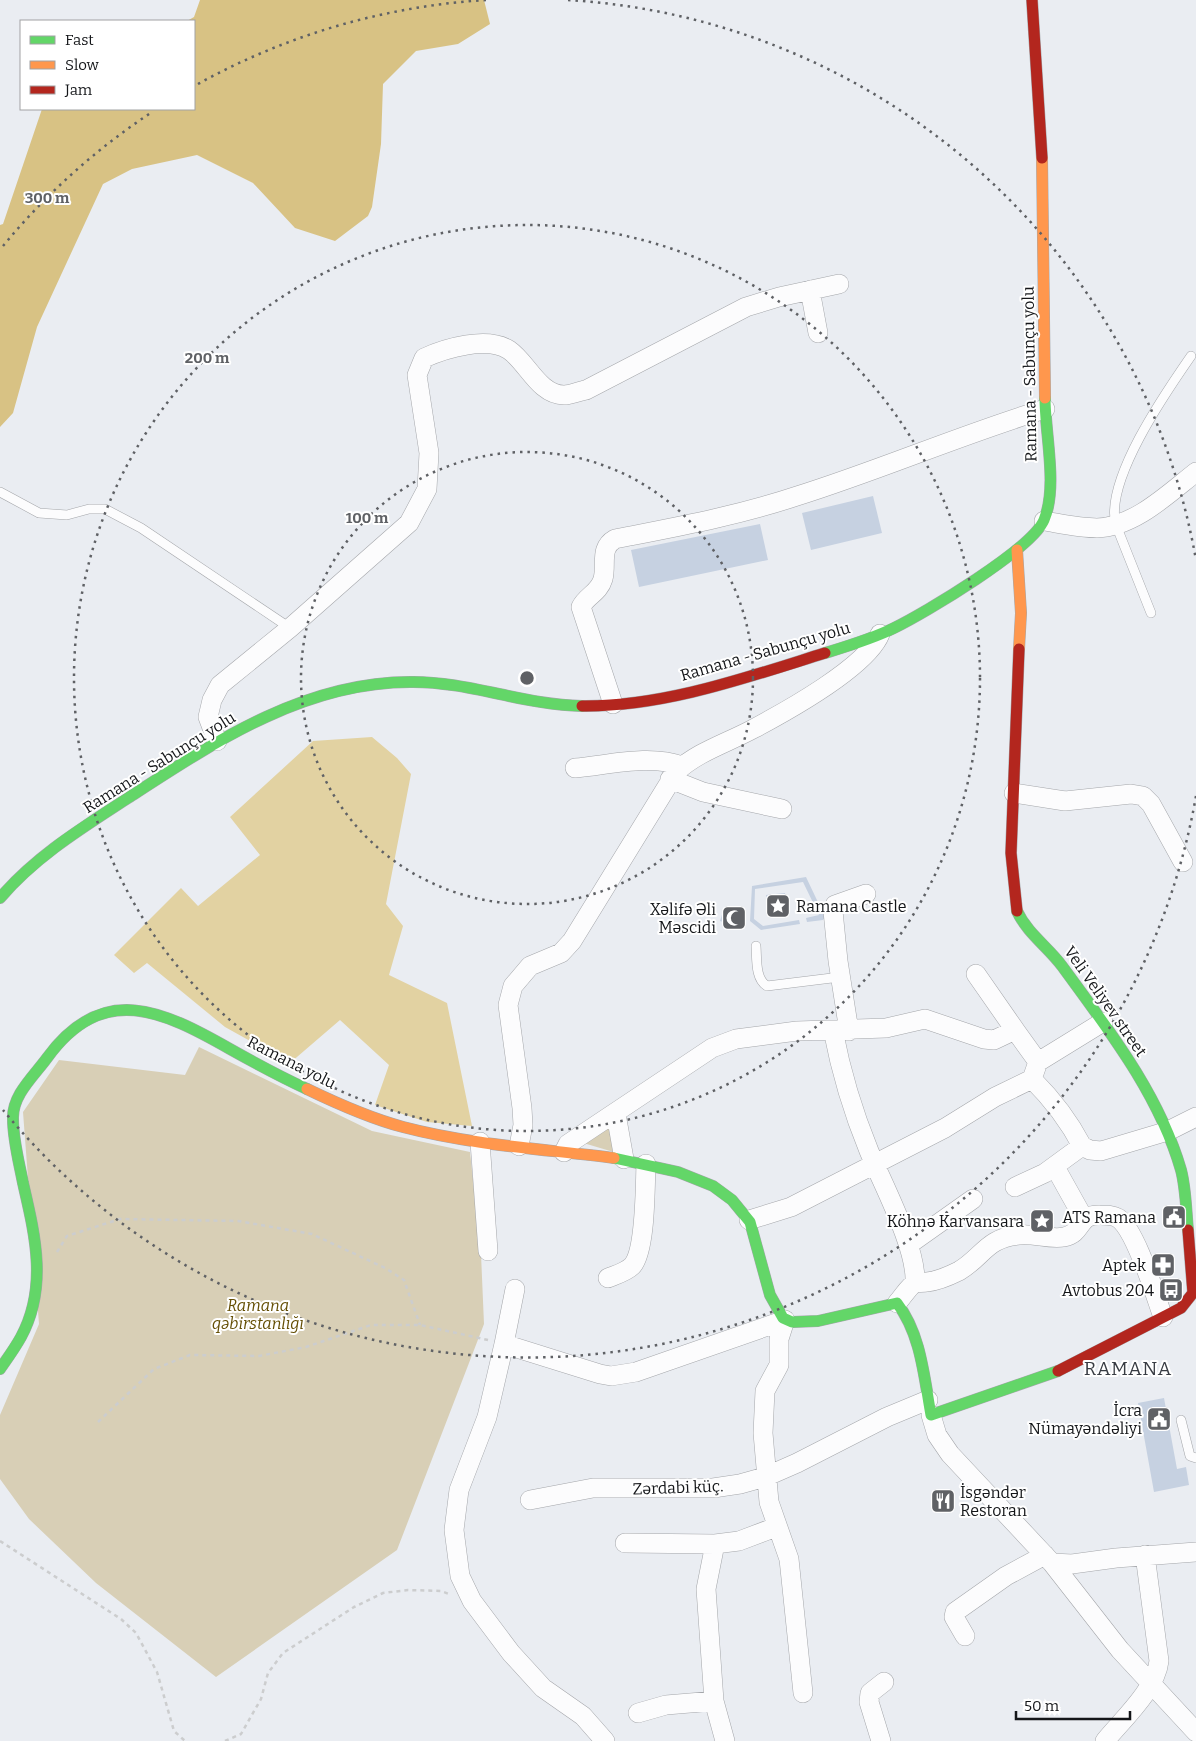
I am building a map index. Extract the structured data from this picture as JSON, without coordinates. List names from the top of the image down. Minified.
{"streets":{"street":["Ramana - Sabunçu yolu","Veli Veliyev street","Ramana yolu","Zərdabi küç."]},"crossings":[["Ramana - Sabunçu yolu","Veli Veliyev street"],["Veli Veliyev street","Zərdabi küç."]],"districts":["RAMANA"],"parks":["Ramana qəbirstanlığı"],"places":{"place":["Ramana Castle","Köhnə Karvansara"],"mosque":["Xəlifə Əli Məscidi"],"public building":["ATS Ramana","İcra Nümayəndəliyi"],"pharmacy":["Aptek"],"bus stop":["Avtobus 204"],"restaurant":["İsgəndər Restoran"]},"legend":["Fast","Slow","Jam"],"scale_bar":"50 m","rings":["300 m","200 m","100 m"]}
